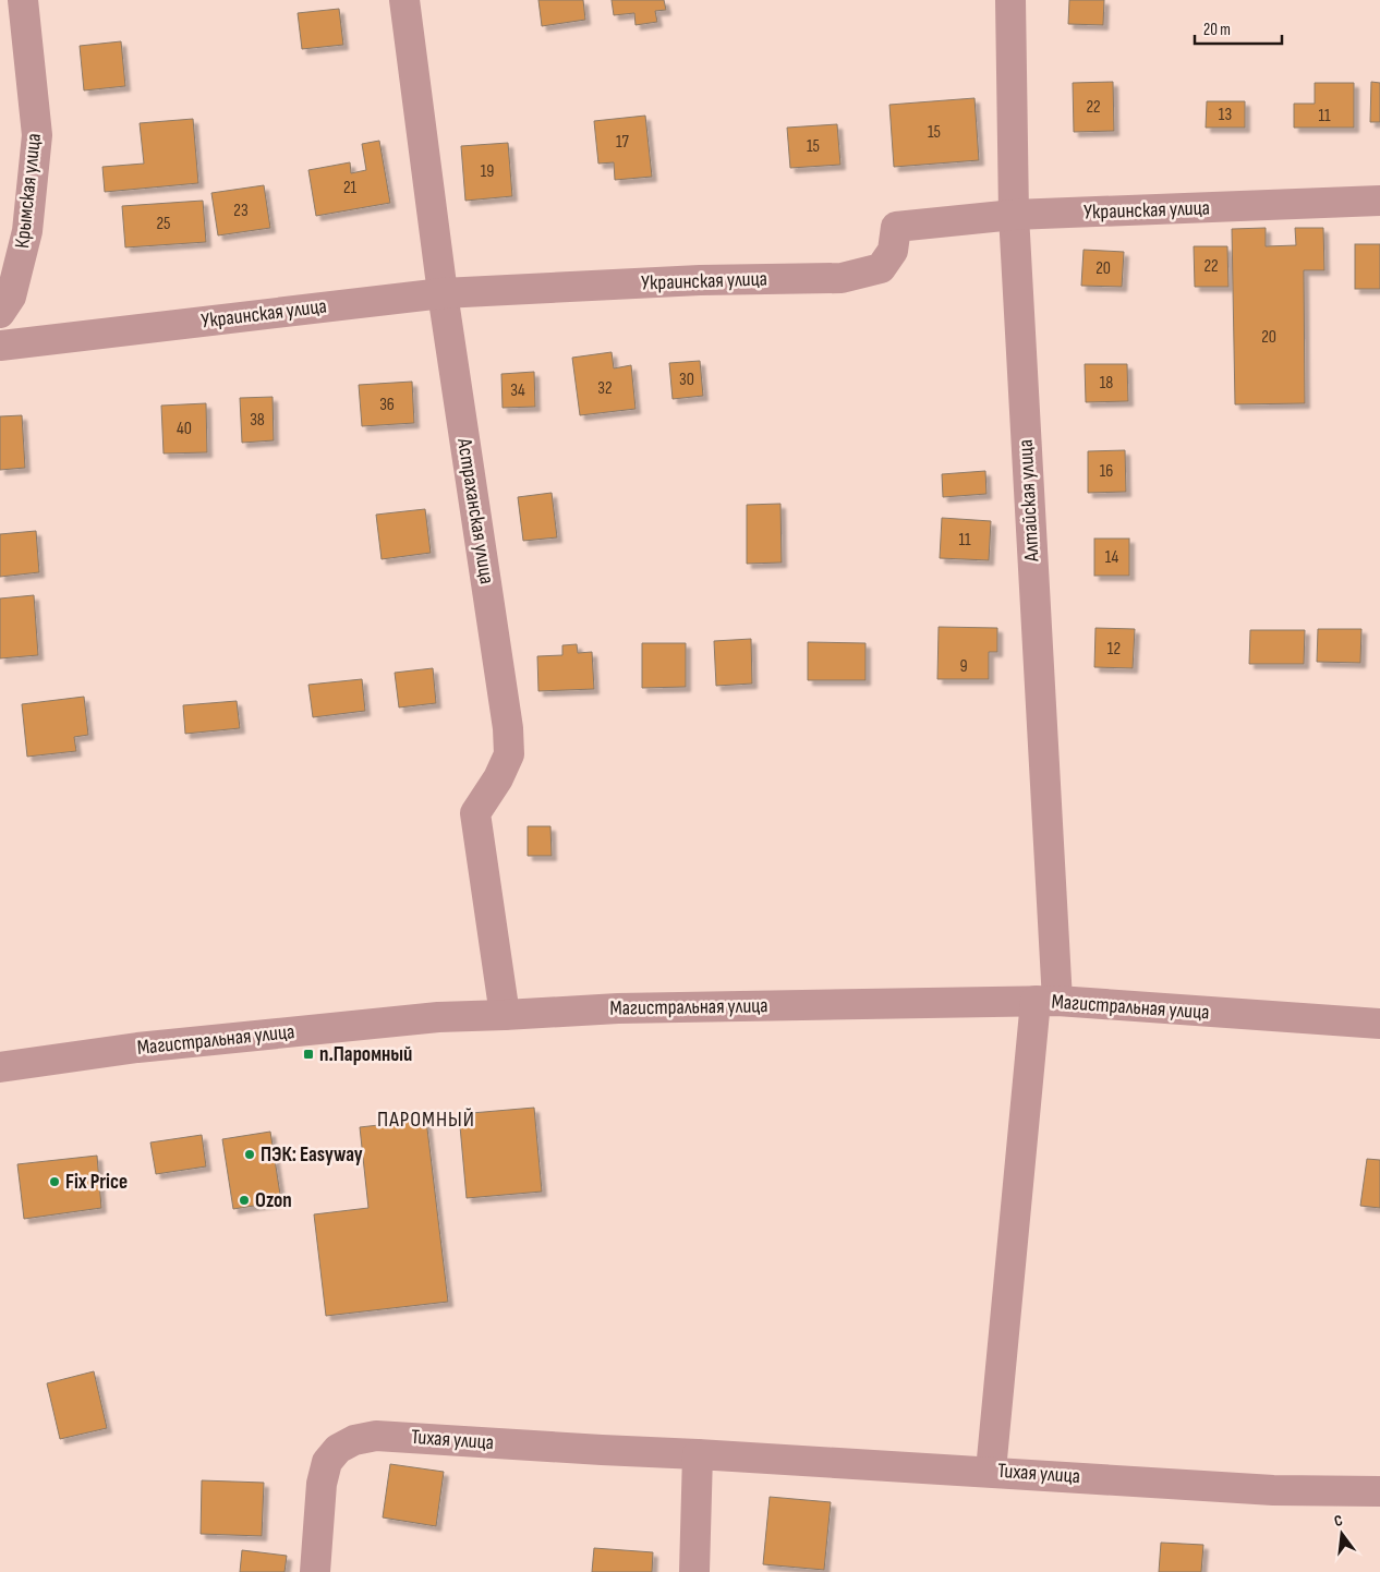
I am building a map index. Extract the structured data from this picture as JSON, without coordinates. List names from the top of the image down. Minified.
{"streets":{"street":["Крымская улица","Украинская улица","Алтайская улица","Астраханская улица","Магистральная улица","Тихая улица"]},"crossings":[["Украинская улица","Алтайская улица"],["Украинская улица","Астраханская улица"],["Алтайская улица","Магистральная улица"],["Алтайская улица","Тихая улица"],["Астраханская улица","Магистральная улица"]],"districts":["ПАРОМНЫЙ"],"places":{"transit":["п.Паромный"],"other":["ПЭК: Easyway","Fix Price","Ozon"]},"house_numbers":["22","13","11","15","17","15","19","21","23","25","22","20","20","30","18","32","34","36","38","40","16","11","14","12","9"],"scale_bar":"20 m","north":"top"}
